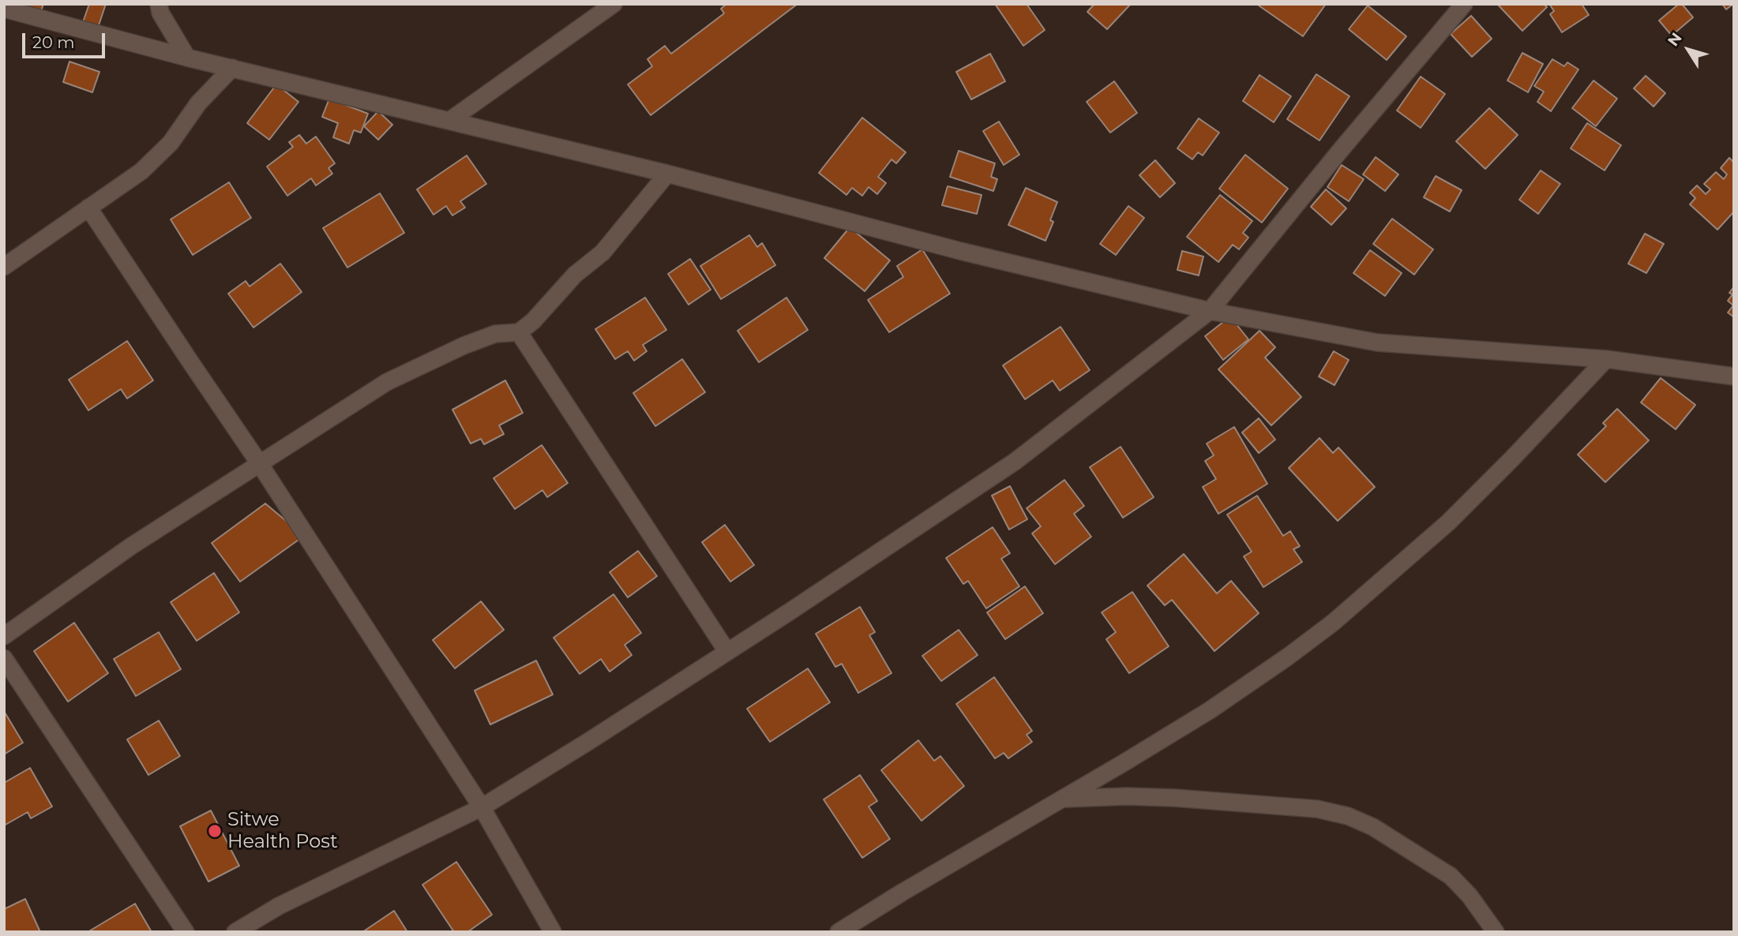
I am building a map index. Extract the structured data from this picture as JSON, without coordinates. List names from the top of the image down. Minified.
{"places":["Sitwe Health Post"],"scale_bar":"20 m","north":"top left"}
